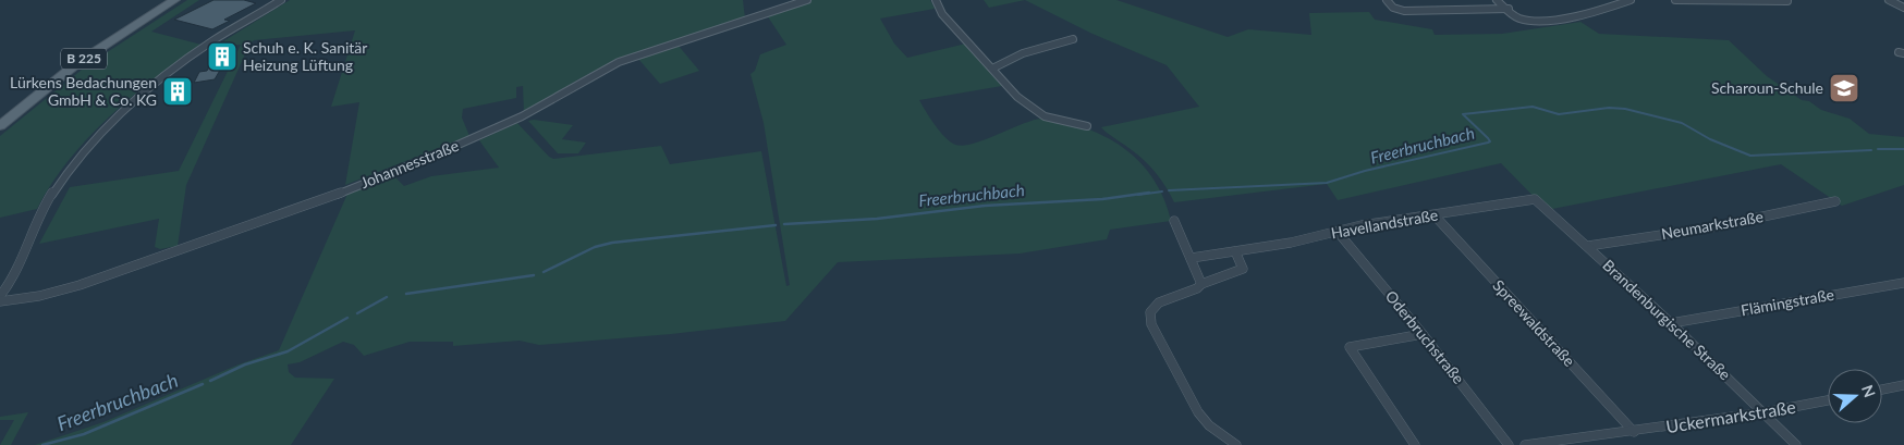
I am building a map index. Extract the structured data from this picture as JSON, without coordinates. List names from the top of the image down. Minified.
{"streets":{"main road":["B 225"],"street":["Johannesstraße","Havellandstraße","Neumarkstraße","Flämingstraße","Brandenburgische Straße","Spreewaldstraße","Oderbruchstraße","Uckermarkstraße"]},"crossings":[["Havellandstraße","Brandenburgische Straße"],["Havellandstraße","Spreewaldstraße"],["Havellandstraße","Oderbruchstraße"],["Neumarkstraße","Brandenburgische Straße"],["Flämingstraße","Brandenburgische Straße"],["Brandenburgische Straße","Uckermarkstraße"],["Spreewaldstraße","Uckermarkstraße"]],"water":["Freerbruchbach"],"places":{"building":["Schuh e. K. Sanitär Heizung Lüftung","Lürkens Bedachungen GmbH & Co. KG"],"school or university":["Scharoun-Schule"]},"north":"right"}
